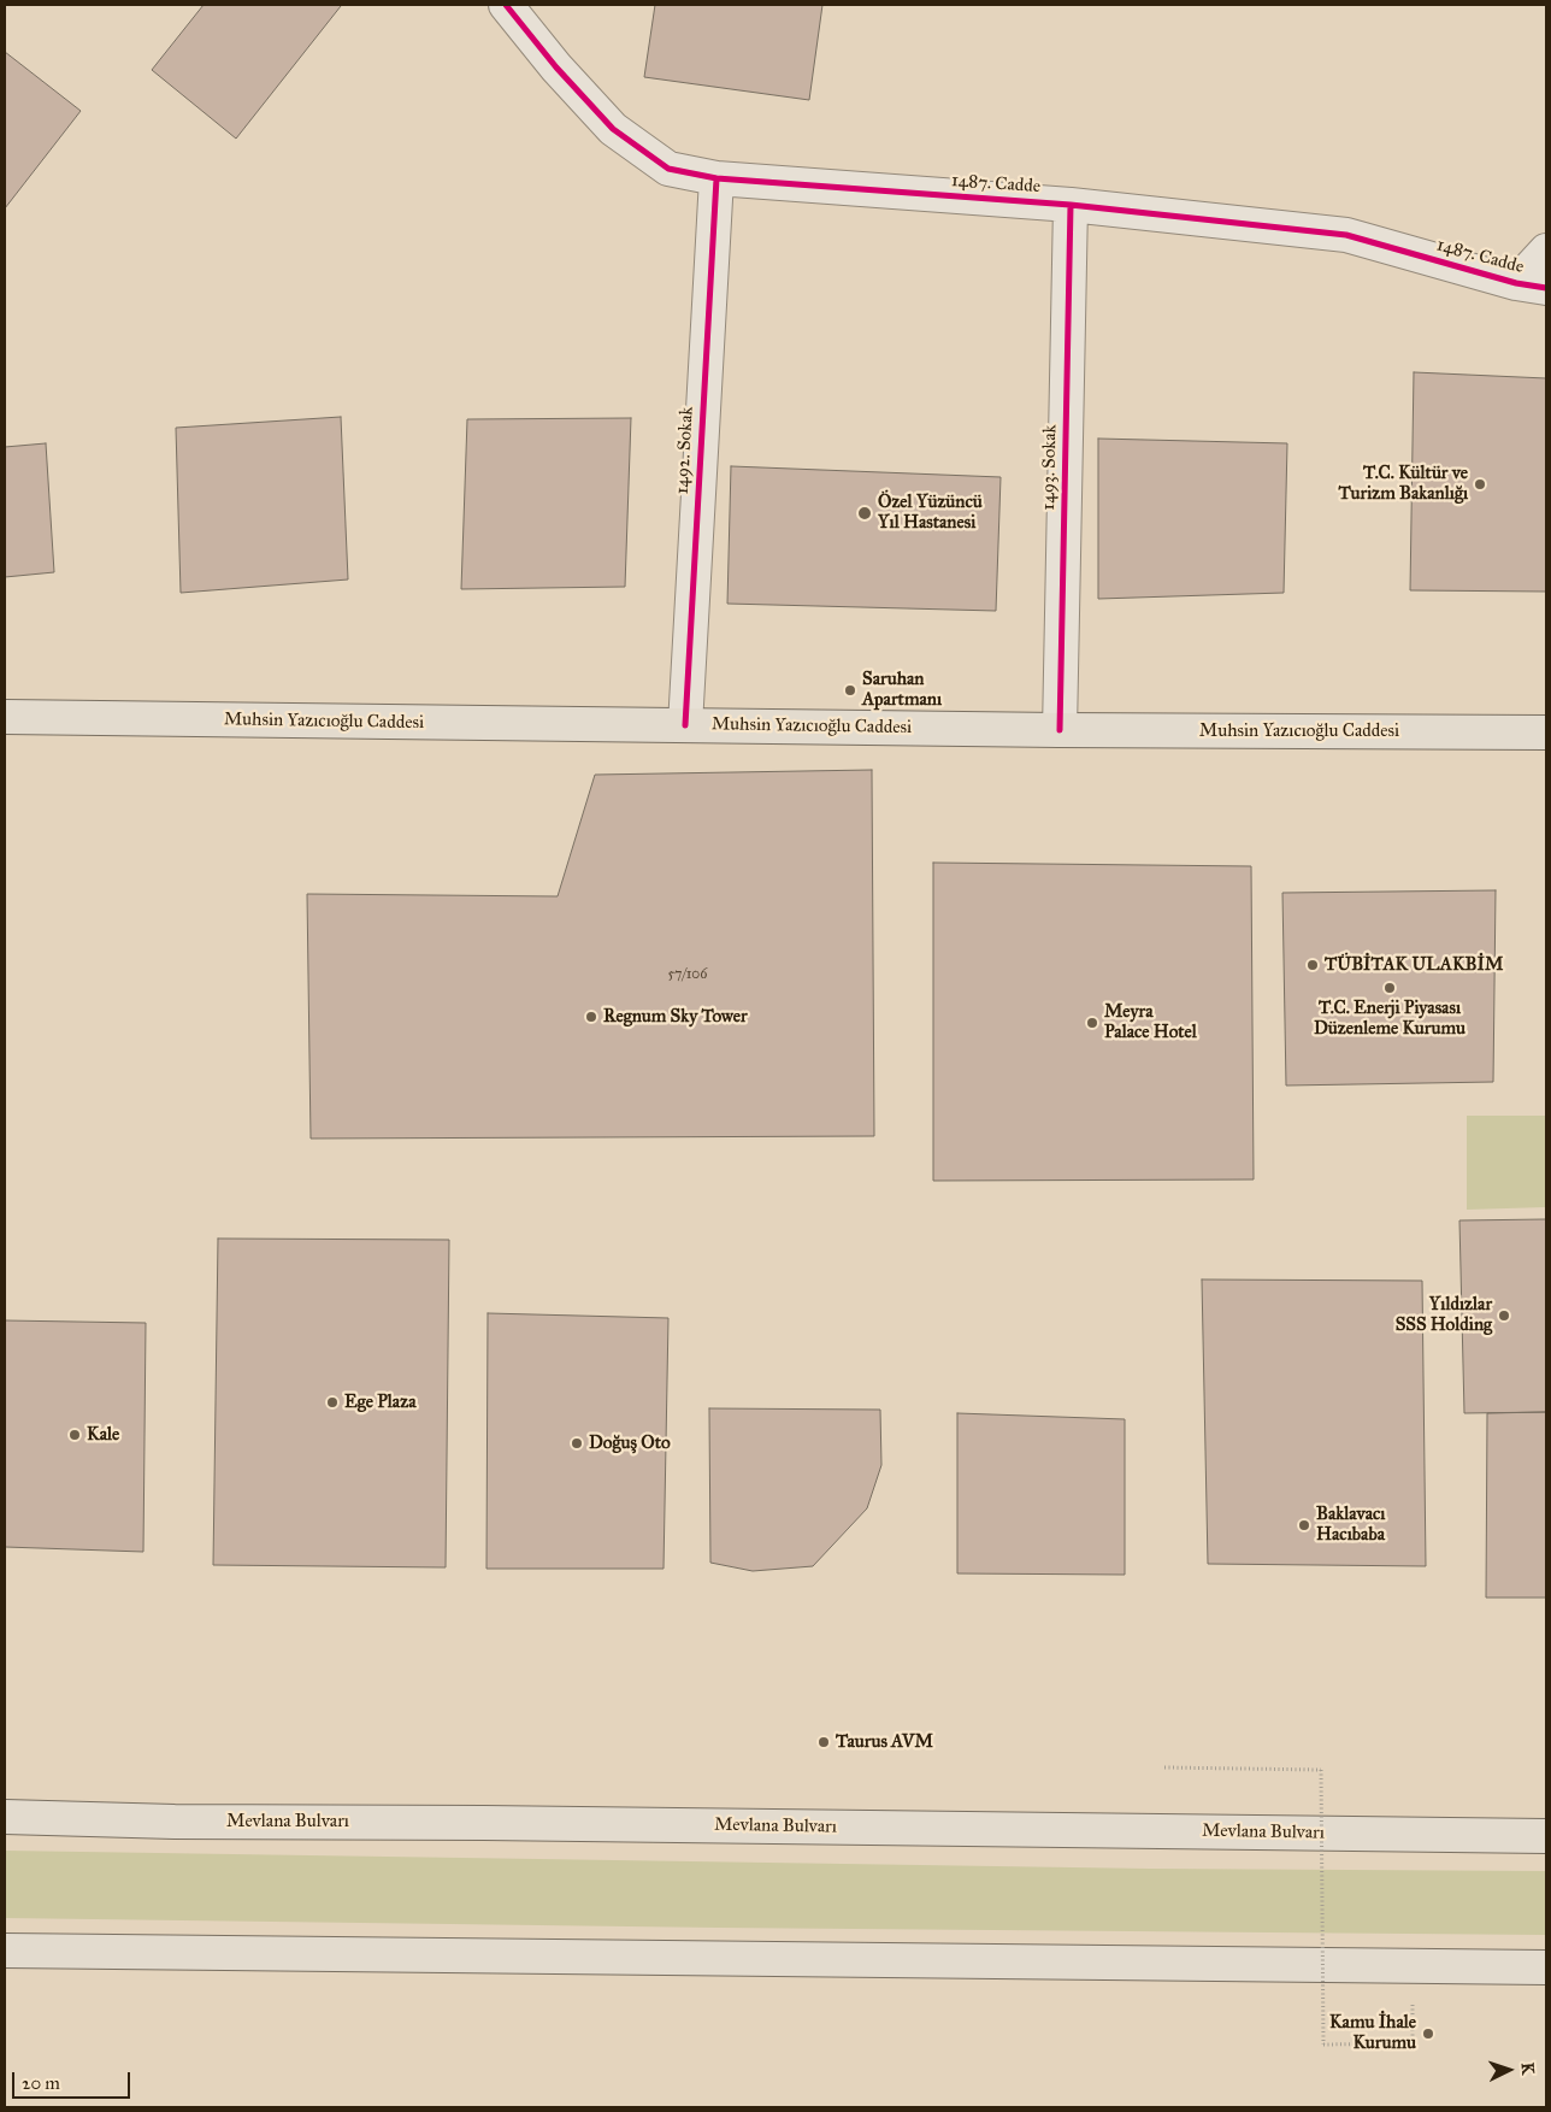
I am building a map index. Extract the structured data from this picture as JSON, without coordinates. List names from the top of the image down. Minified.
{"streets":{"main road":["Muhsin Yazıcıoğlu Caddesi","Mevlana Bulvarı"],"street":["1487. Cadde","1492. Sokak","1493. Sokak"]},"crossings":[["1487. Cadde","1492. Sokak"],["1487. Cadde","1493. Sokak"],["1492. Sokak","Muhsin Yazıcıoğlu Caddesi"],["1493. Sokak","Muhsin Yazıcıoğlu Caddesi"]],"places":["T.C. Kültür ve Turizm Bakanlığı","Özel Yüzüncü Yıl Hastanesi","Saruhan Apartmanı","TÜBİTAK ULAKBİM","T.C. Enerji Piyasası Düzenleme Kurumu","Regnum Sky Tower","Meyra Palace Hotel","Yıldızlar SSS Holding","Ege Plaza","Kale","Doğuş Oto","Baklavacı Hacıbaba","Taurus AVM","Kamu İhale Kurumu"],"house_numbers":["57/106"],"scale_bar":"20 m","north":"right"}
